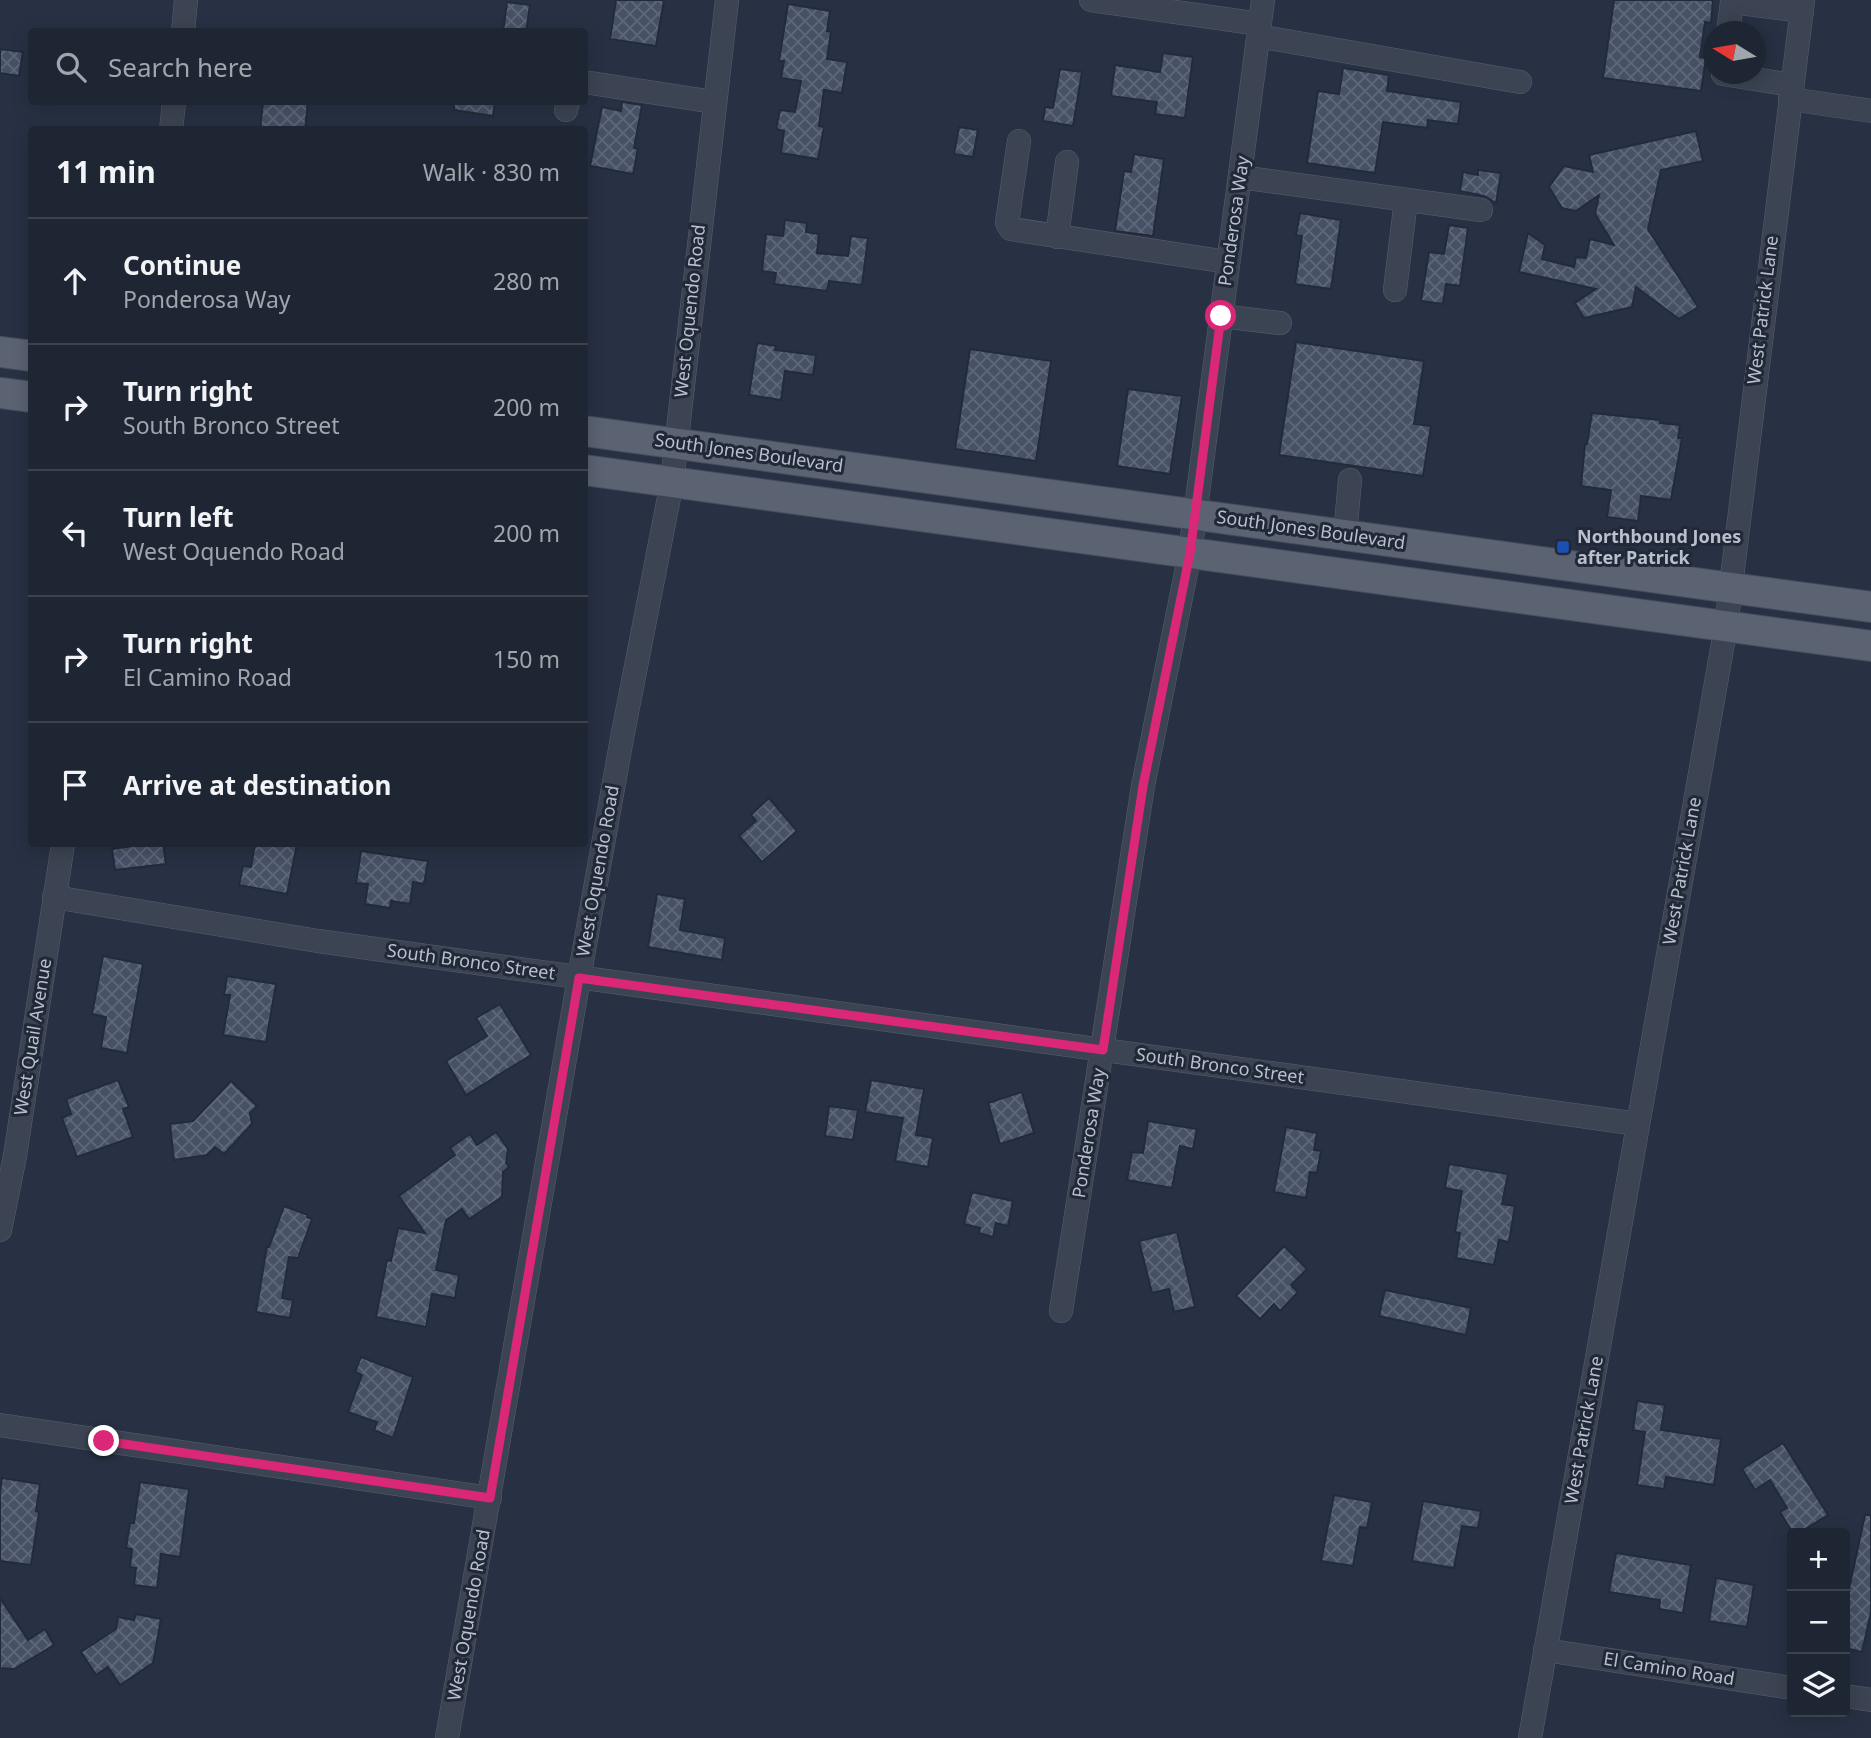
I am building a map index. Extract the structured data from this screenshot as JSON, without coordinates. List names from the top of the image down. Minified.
{"streets":{"main road":["South Jones Boulevard"],"street":["Ponderosa Way","West Patrick Lane","West Oquendo Road","South Bronco Street","West Quail Avenue","El Camino Road"]},"crossings":[["Ponderosa Way","South Jones Boulevard"],["Ponderosa Way","South Bronco Street"],["West Patrick Lane","South Jones Boulevard"],["West Patrick Lane","South Bronco Street"],["West Patrick Lane","El Camino Road"],["West Oquendo Road","South Jones Boulevard"],["West Oquendo Road","South Bronco Street"],["South Bronco Street","West Quail Avenue"]],"places":{"transit":["Northbound Jones after Patrick"]},"north":"left","page":{"search":"Search here","heading":["11 min","Walk · 830 m"],"list":[["Continue","Ponderosa Way","280 m"],["Turn right","South Bronco Street","200 m"],["Turn left","West Oquendo Road","200 m"],["Turn right","El Camino Road","150 m"],"Arrive at destination"],"map_buttons":["+","−"]}}
